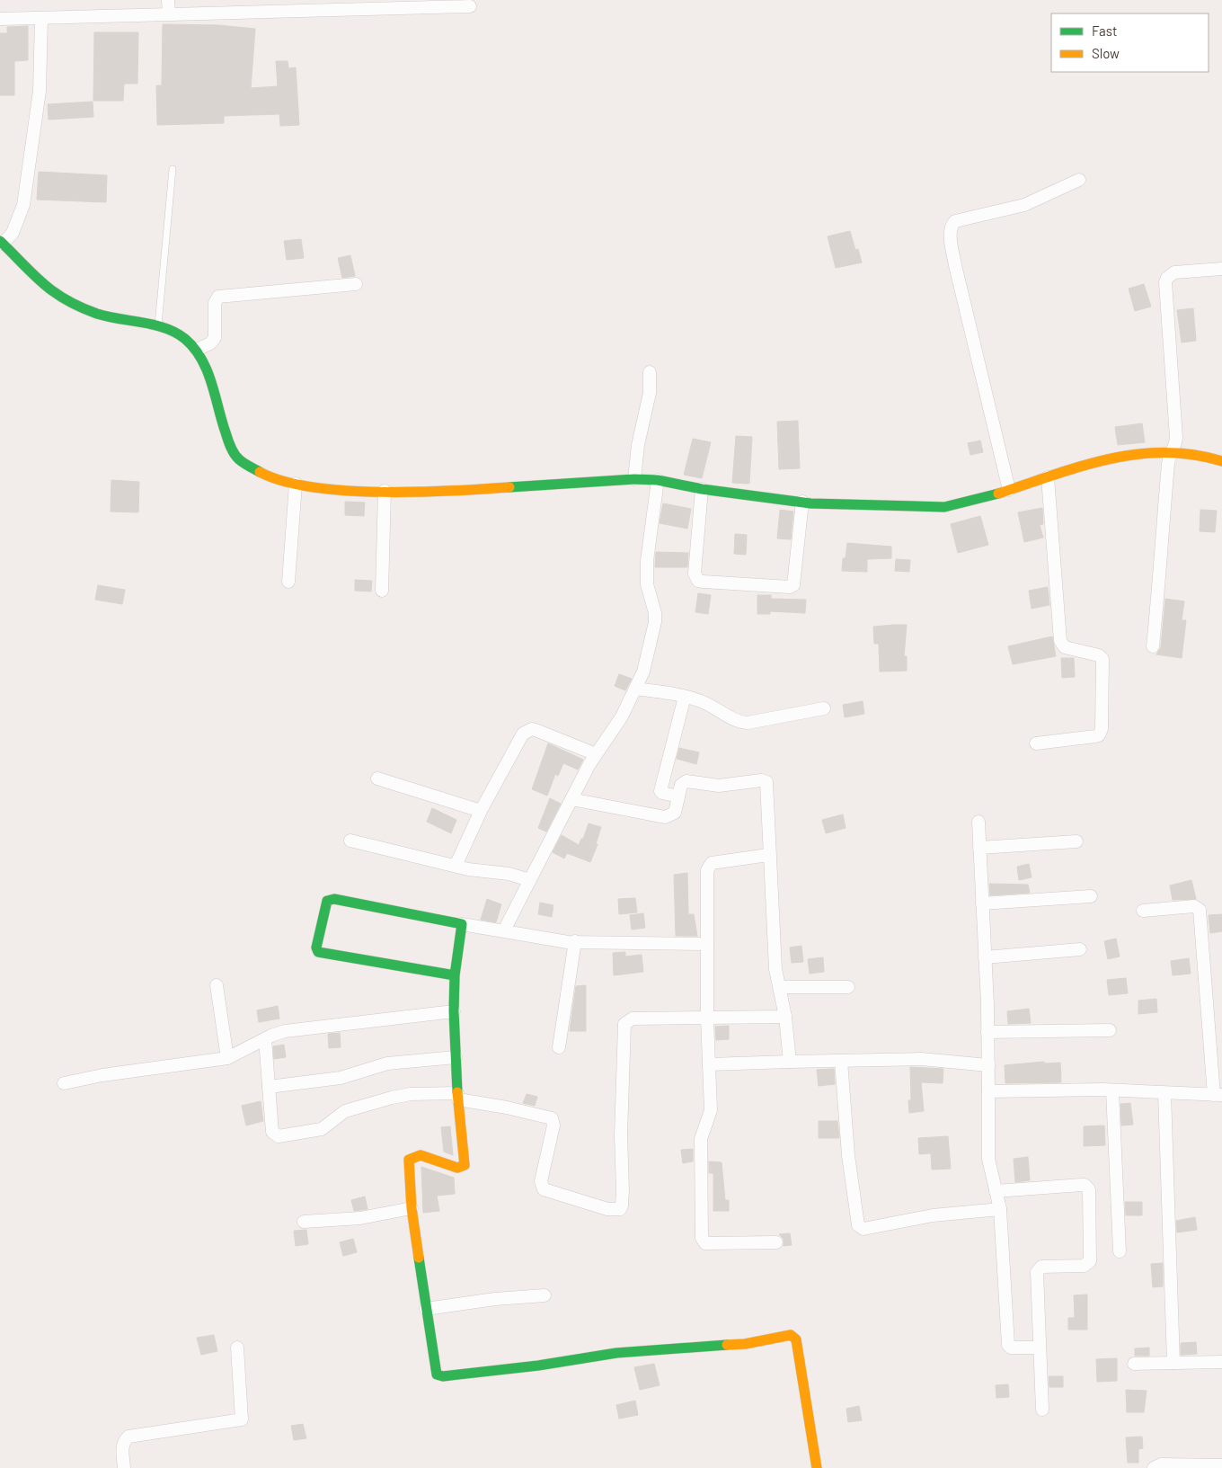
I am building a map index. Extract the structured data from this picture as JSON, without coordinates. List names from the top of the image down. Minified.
{"legend":["Fast","Slow"]}
